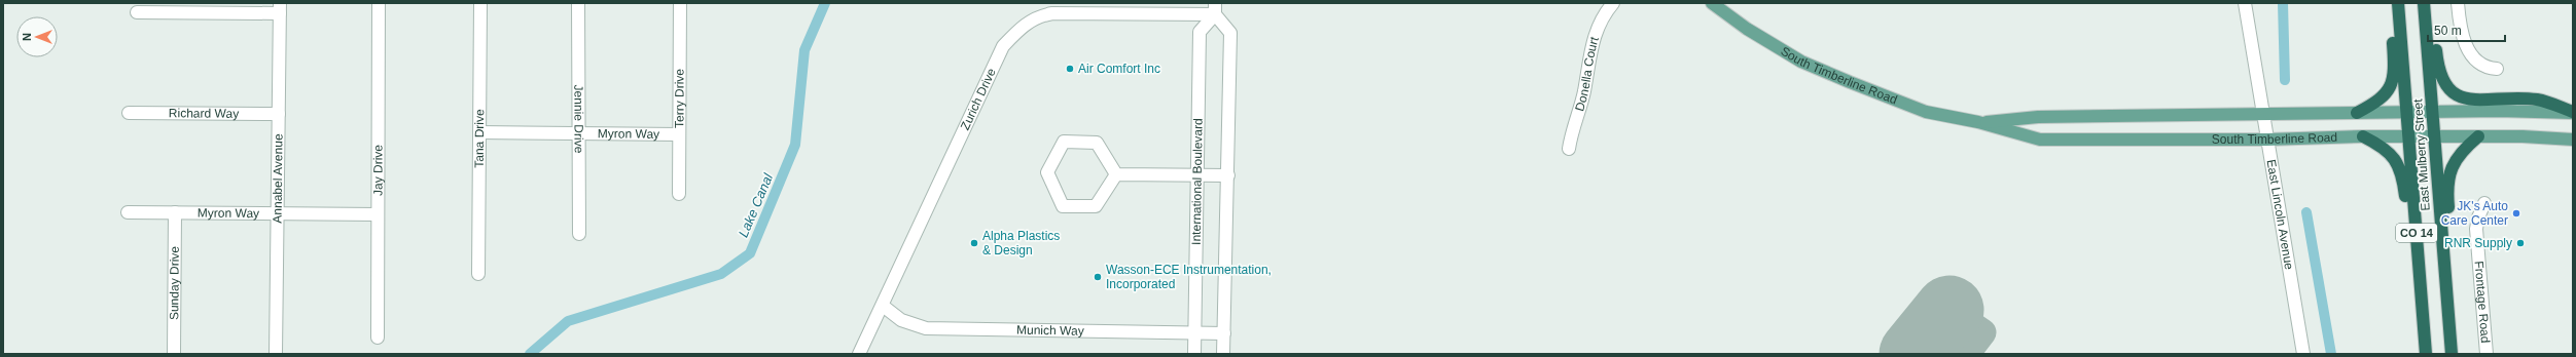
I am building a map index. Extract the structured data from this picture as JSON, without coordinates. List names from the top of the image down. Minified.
{"streets":{"highway":["East Mulberry Street","CO 14"],"main road":["South Timberline Road"],"street":["Donella Court","Terry Drive","Zurich Drive","Richard Way","Jennie Drive","Myron Way","Tana Drive","Jay Drive","Annabel Avenue","International Boulevard","East Lincoln Avenue","Sunday Drive","Frontage Road","Munich Way"]},"crossings":[["South Timberline Road","East Mulberry Street"],["South Timberline Road","East Lincoln Avenue"],["Terry Drive","Myron Way"],["Zurich Drive","International Boulevard"],["Zurich Drive","Munich Way"],["Richard Way","Annabel Avenue"],["Jennie Drive","Myron Way"],["Myron Way","Tana Drive"],["Myron Way","Jay Drive"],["Myron Way","Annabel Avenue"],["Myron Way","Sunday Drive"],["International Boulevard","Munich Way"]],"water":["Lake Canal"],"places":["Air Comfort Inc","JK's Auto Care Center","Alpha Plastics & Design","RNR Supply","Wasson-ECE Instrumentation, Incorporated"],"scale_bar":"50 m","north":"left"}
